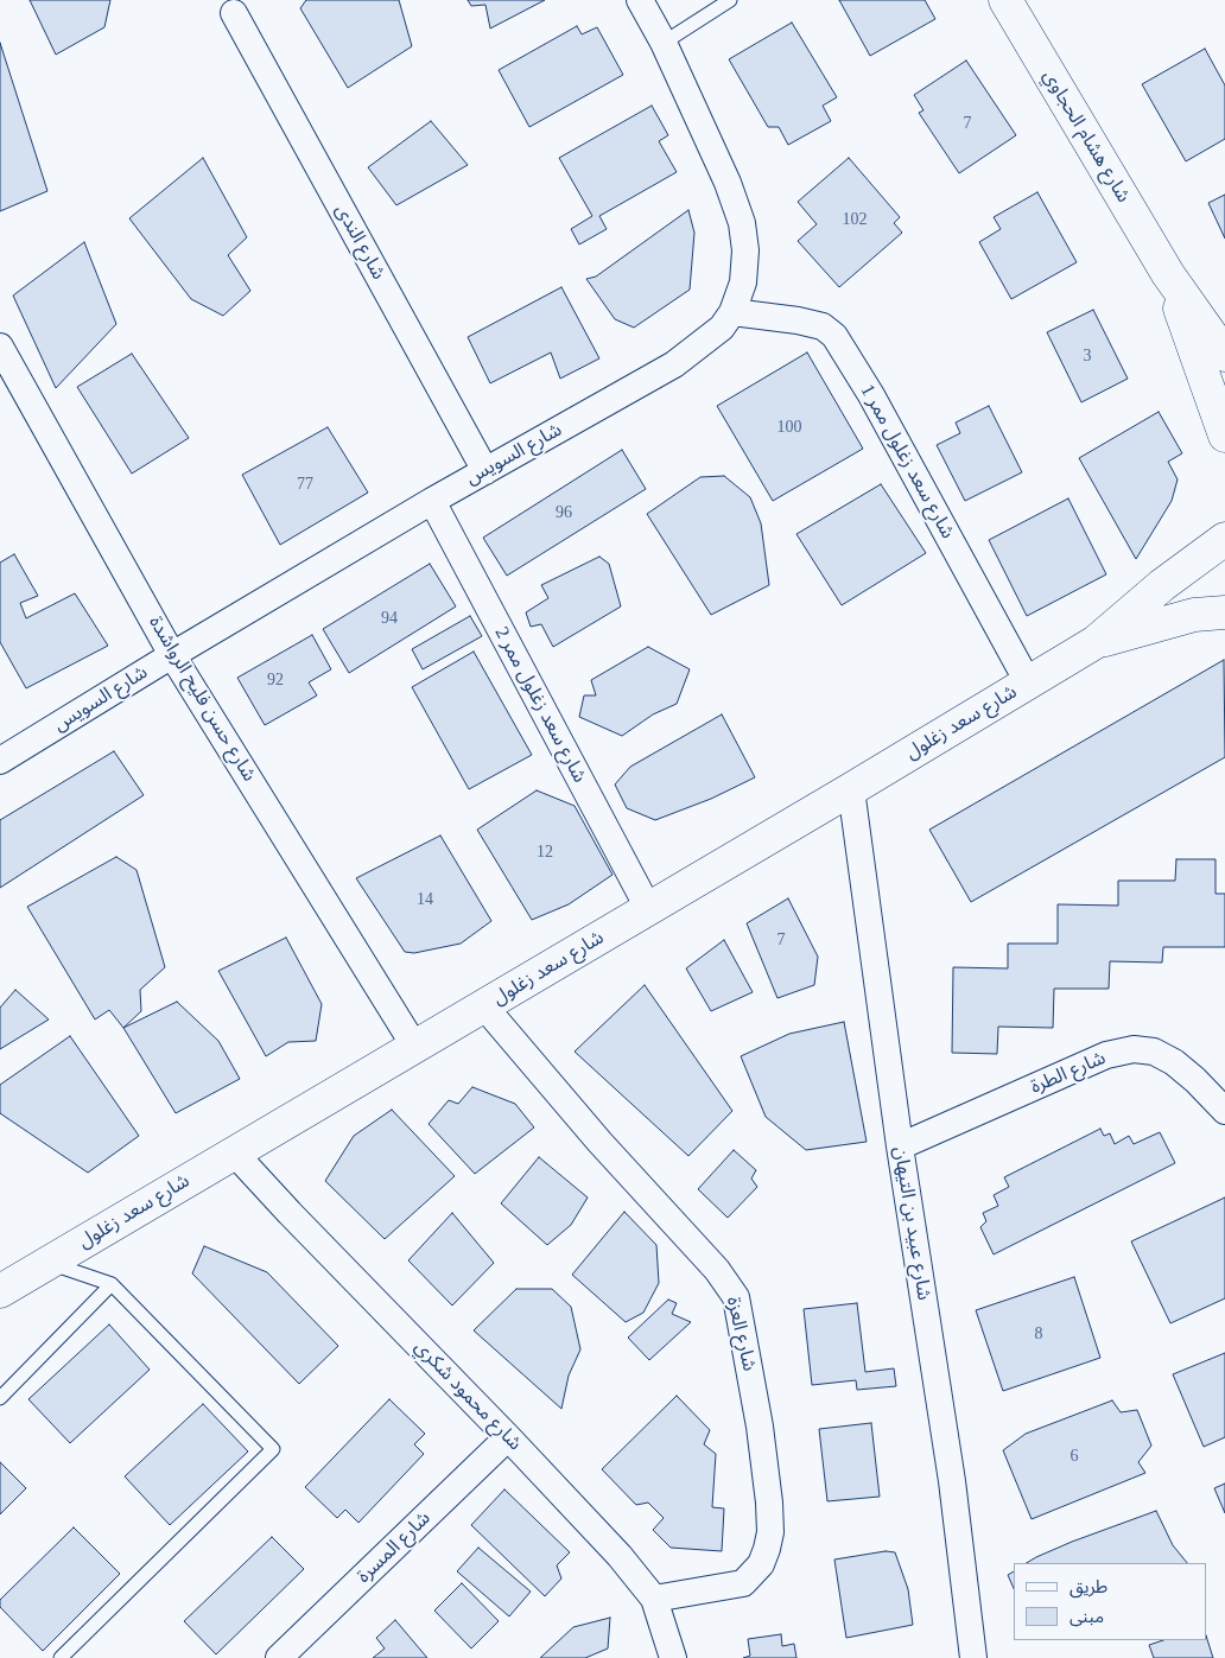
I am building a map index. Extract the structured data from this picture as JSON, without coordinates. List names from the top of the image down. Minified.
{"streets":{"main road":["شارع هشام الحجاوي","شارع سعد زغلول"],"street":["شارع الندى","شارع السويس","شارع سعد زغلول ممر 1","شارع حسن فليح الرواشدة","شارع سعد زغلول ممر 2","شارع الطرة","شارع عبيد بن التيهان","شارع العزة","شارع محمود شكري","شارع المسرة"]},"crossings":[["شارع الندى","شارع السويس"],["شارع السويس","شارع سعد زغلول ممر 1"],["شارع السويس","شارع حسن فليح الرواشدة"],["شارع السويس","شارع سعد زغلول ممر 2"],["شارع سعد زغلول ممر 1","شارع سعد زغلول"],["شارع حسن فليح الرواشدة","شارع سعد زغلول"],["شارع سعد زغلول ممر 2","شارع سعد زغلول"],["شارع سعد زغلول","شارع عبيد بن التيهان"],["شارع سعد زغلول","شارع العزة"],["شارع سعد زغلول","شارع محمود شكري"],["شارع الطرة","شارع عبيد بن التيهان"],["شارع العزة","شارع محمود شكري"],["شارع محمود شكري","شارع المسرة"]],"house_numbers":["7","102","3","100","77","96","94","92","12","14","7","8","6"],"legend":["طريق","مبنى"]}
